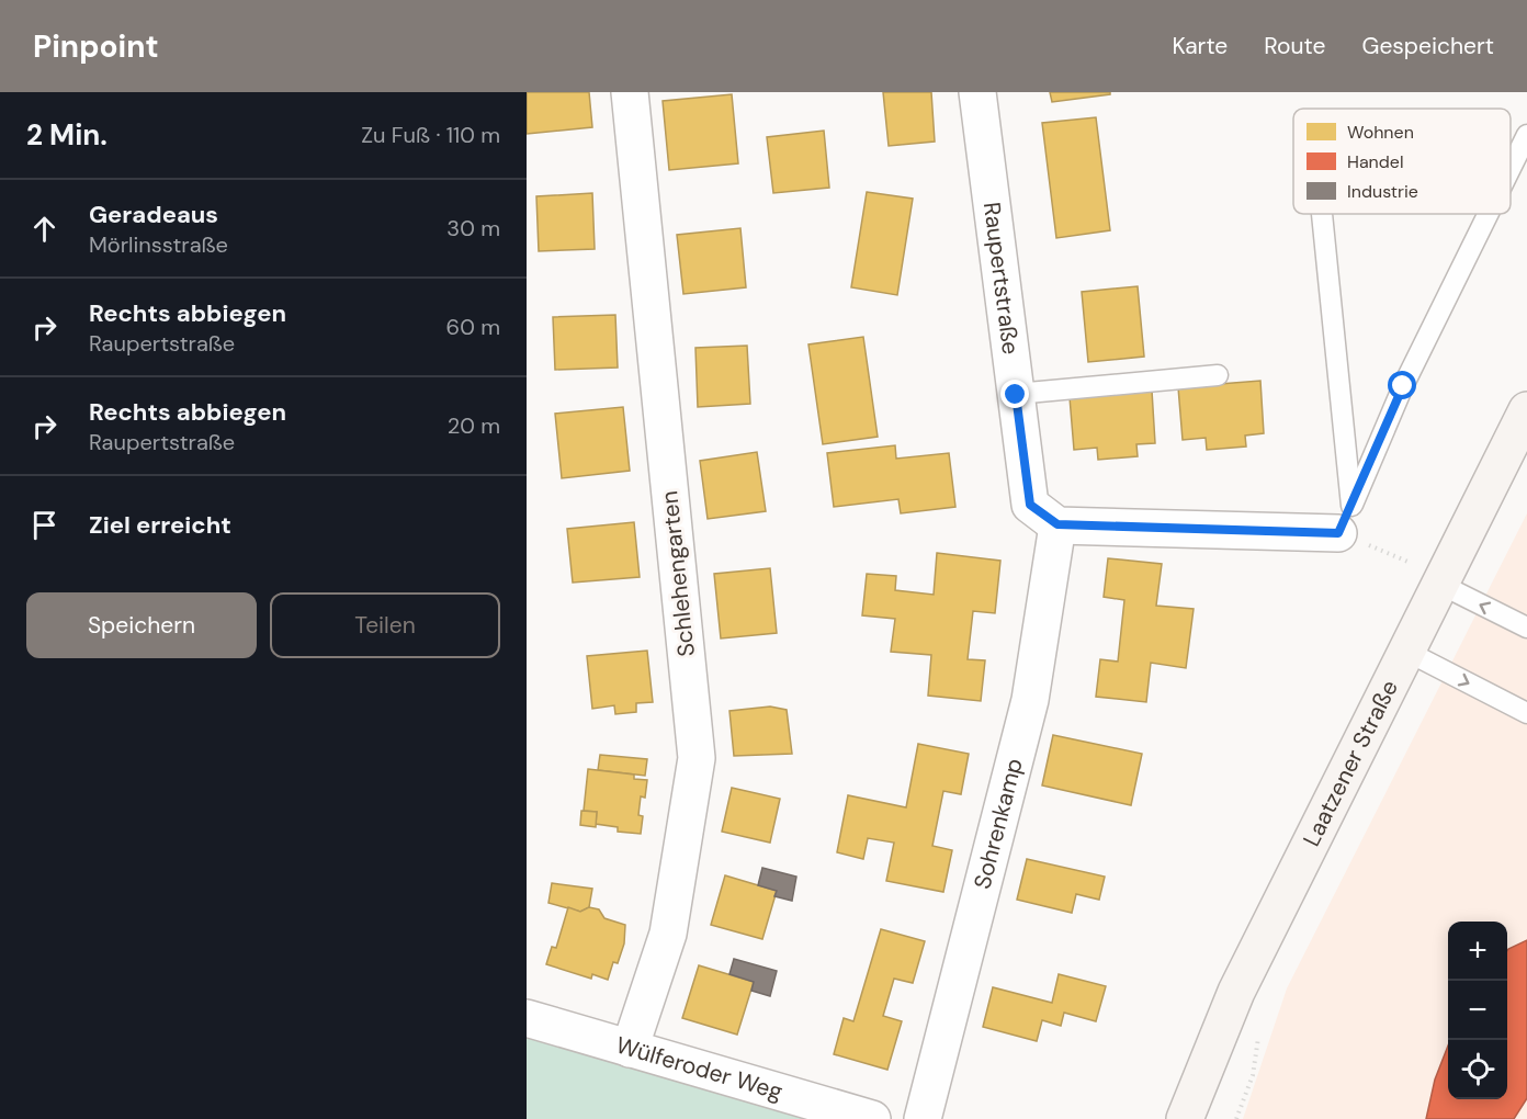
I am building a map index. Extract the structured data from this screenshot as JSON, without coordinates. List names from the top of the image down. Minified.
{"streets":{"main road":["Laatzener Straße"],"street":["Raupertstraße","Schlehengarten","Sohrenkamp","Wülferoder Weg"]},"crossings":[["Raupertstraße","Sohrenkamp"],["Schlehengarten","Wülferoder Weg"]],"legend":["Wohnen","Handel","Industrie"],"page":{"header":"Pinpoint","nav":["Karte","Route","Gespeichert"],"heading":["2 Min.","Zu Fuß · 110 m"],"list":[["Geradeaus","Mörlinsstraße","30 m"],["Rechts abbiegen","Raupertstraße","60 m"],["Rechts abbiegen","Raupertstraße","20 m"],"Ziel erreicht"],"buttons":["Speichern","Teilen"],"map_buttons":["+","−"]}}
